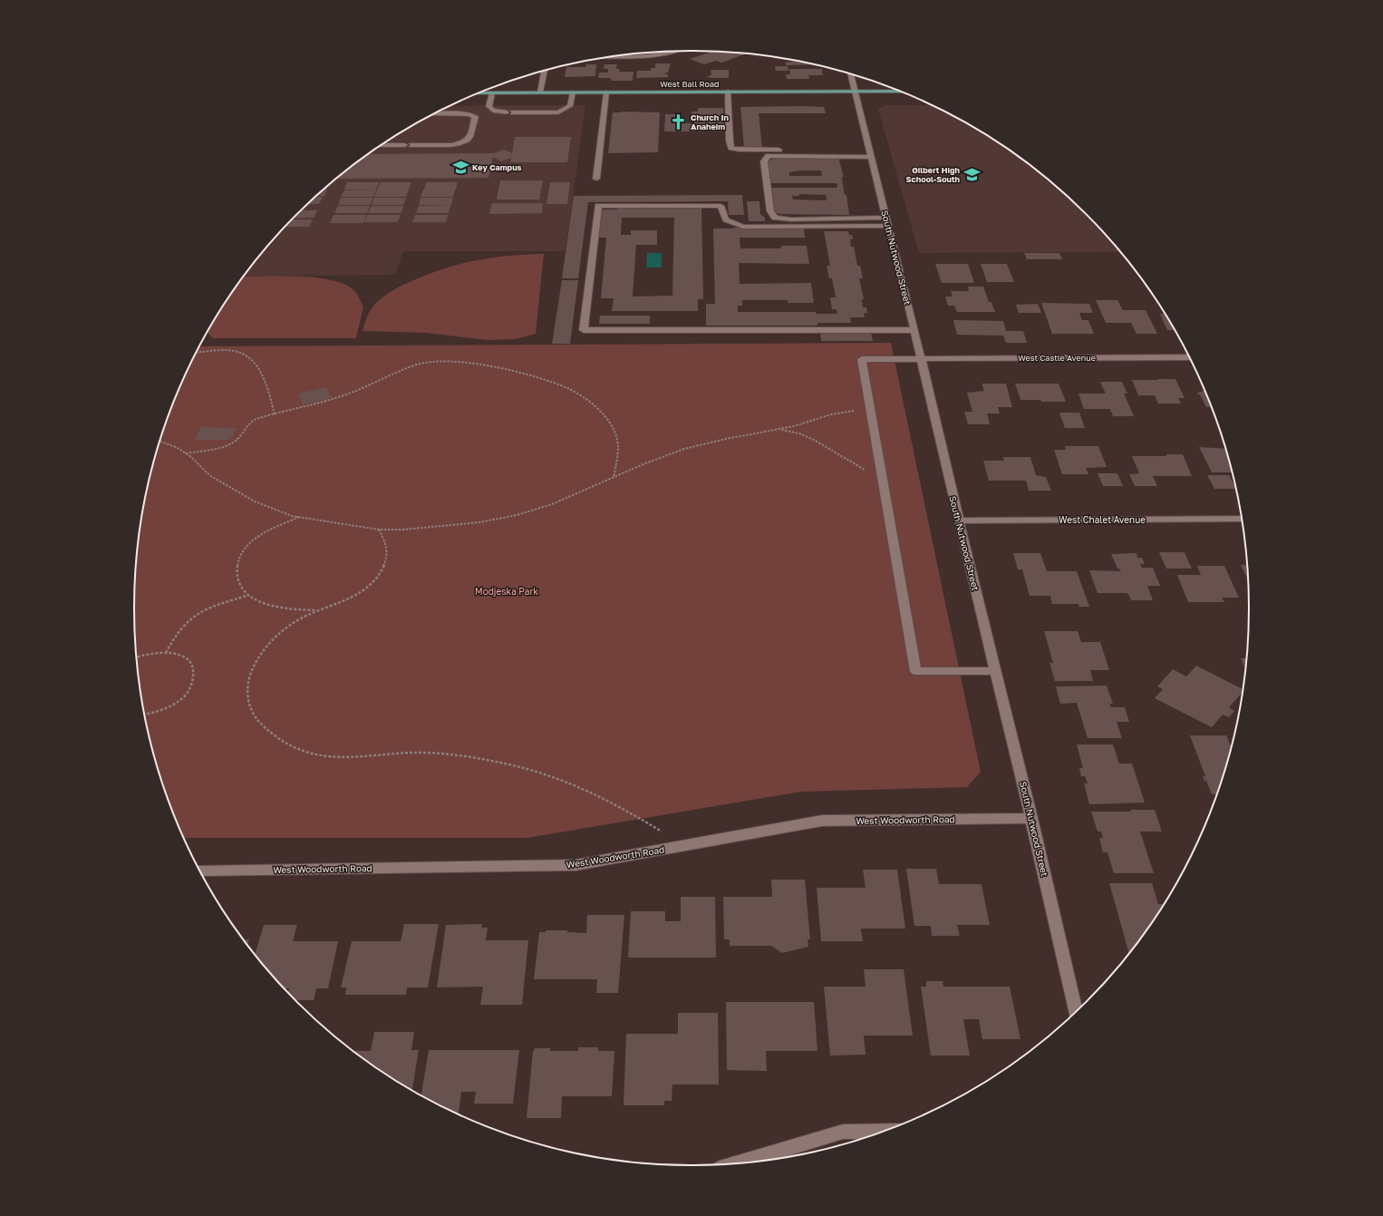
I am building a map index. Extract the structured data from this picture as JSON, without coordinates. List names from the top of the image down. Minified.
{"streets":{"main road":["West Ball Road"],"street":["South Nutwood Street","West Castle Avenue","West Chalet Avenue","West Woodworth Road"]},"crossings":[["West Ball Road","South Nutwood Street"],["South Nutwood Street","West Castle Avenue"],["South Nutwood Street","West Chalet Avenue"],["South Nutwood Street","West Woodworth Road"]],"parks":["Modjeska Park"],"places":{"church":["Church In Anaheim"],"school or university":["Key Campus","Gilbert High School-South"]}}
